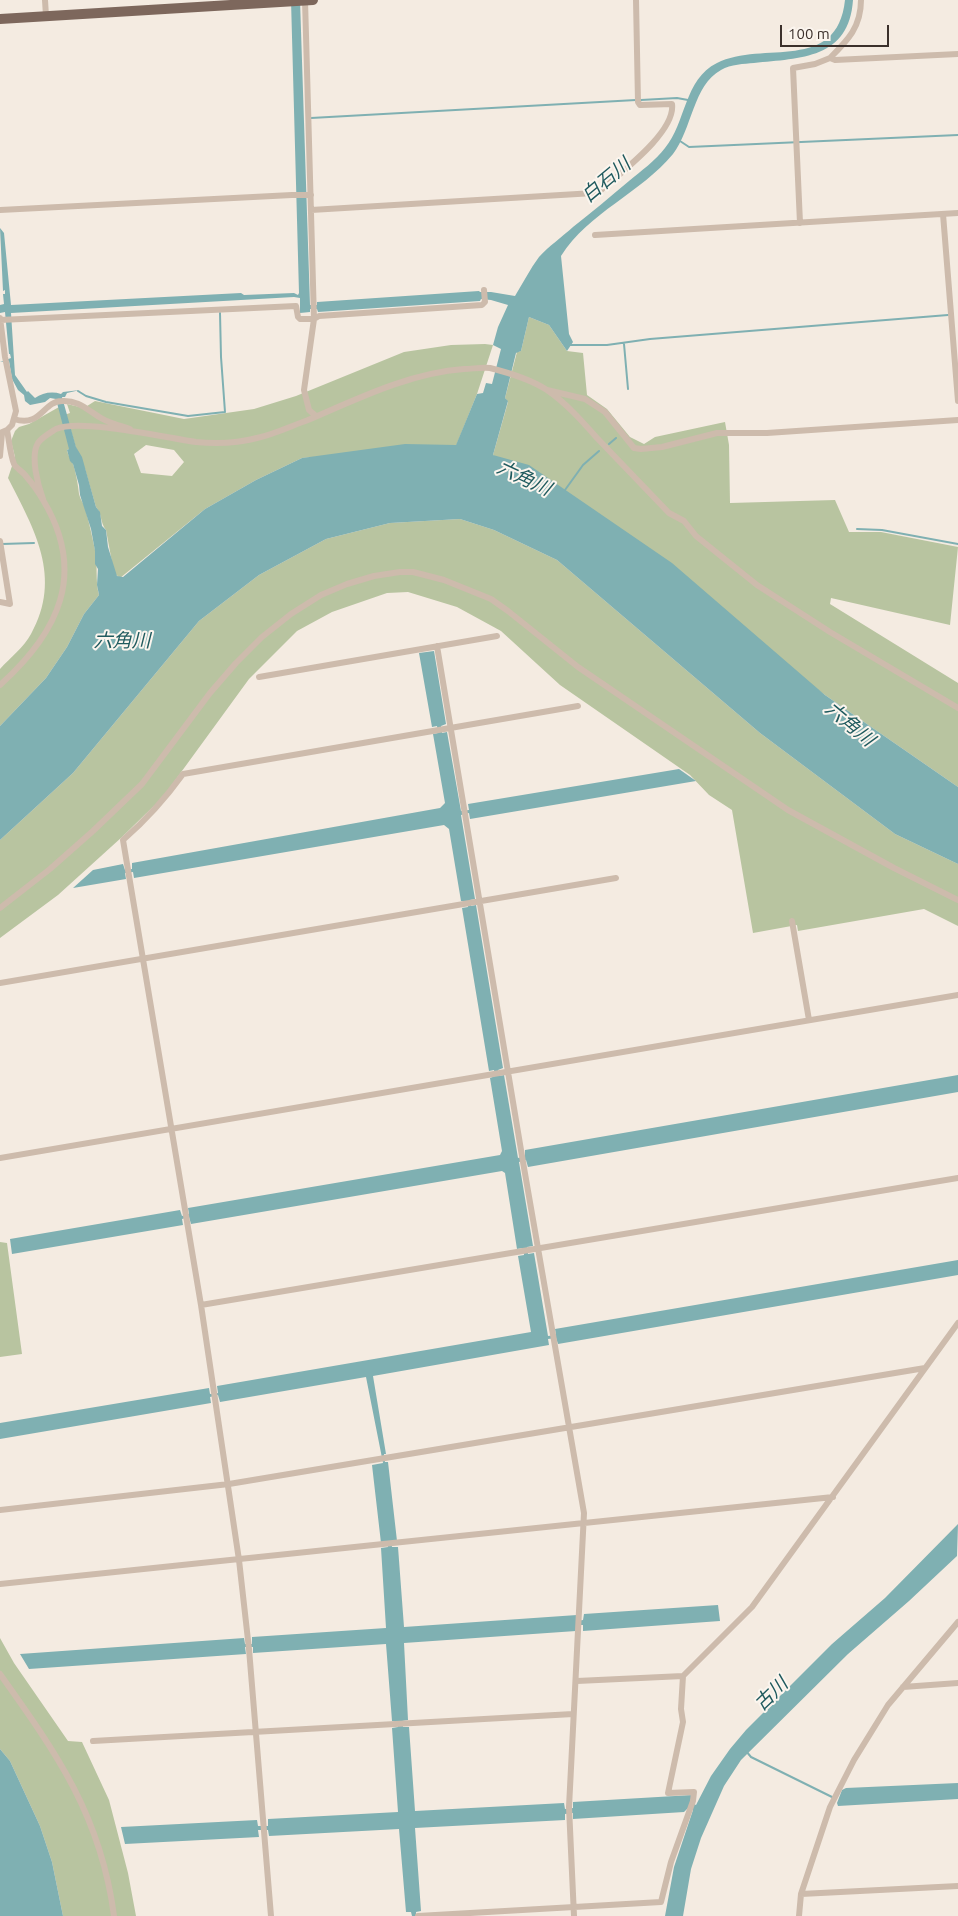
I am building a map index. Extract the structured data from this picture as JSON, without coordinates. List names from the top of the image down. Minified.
{"water":["白石川","六角川","古川"],"scale_bar":"100 m"}
